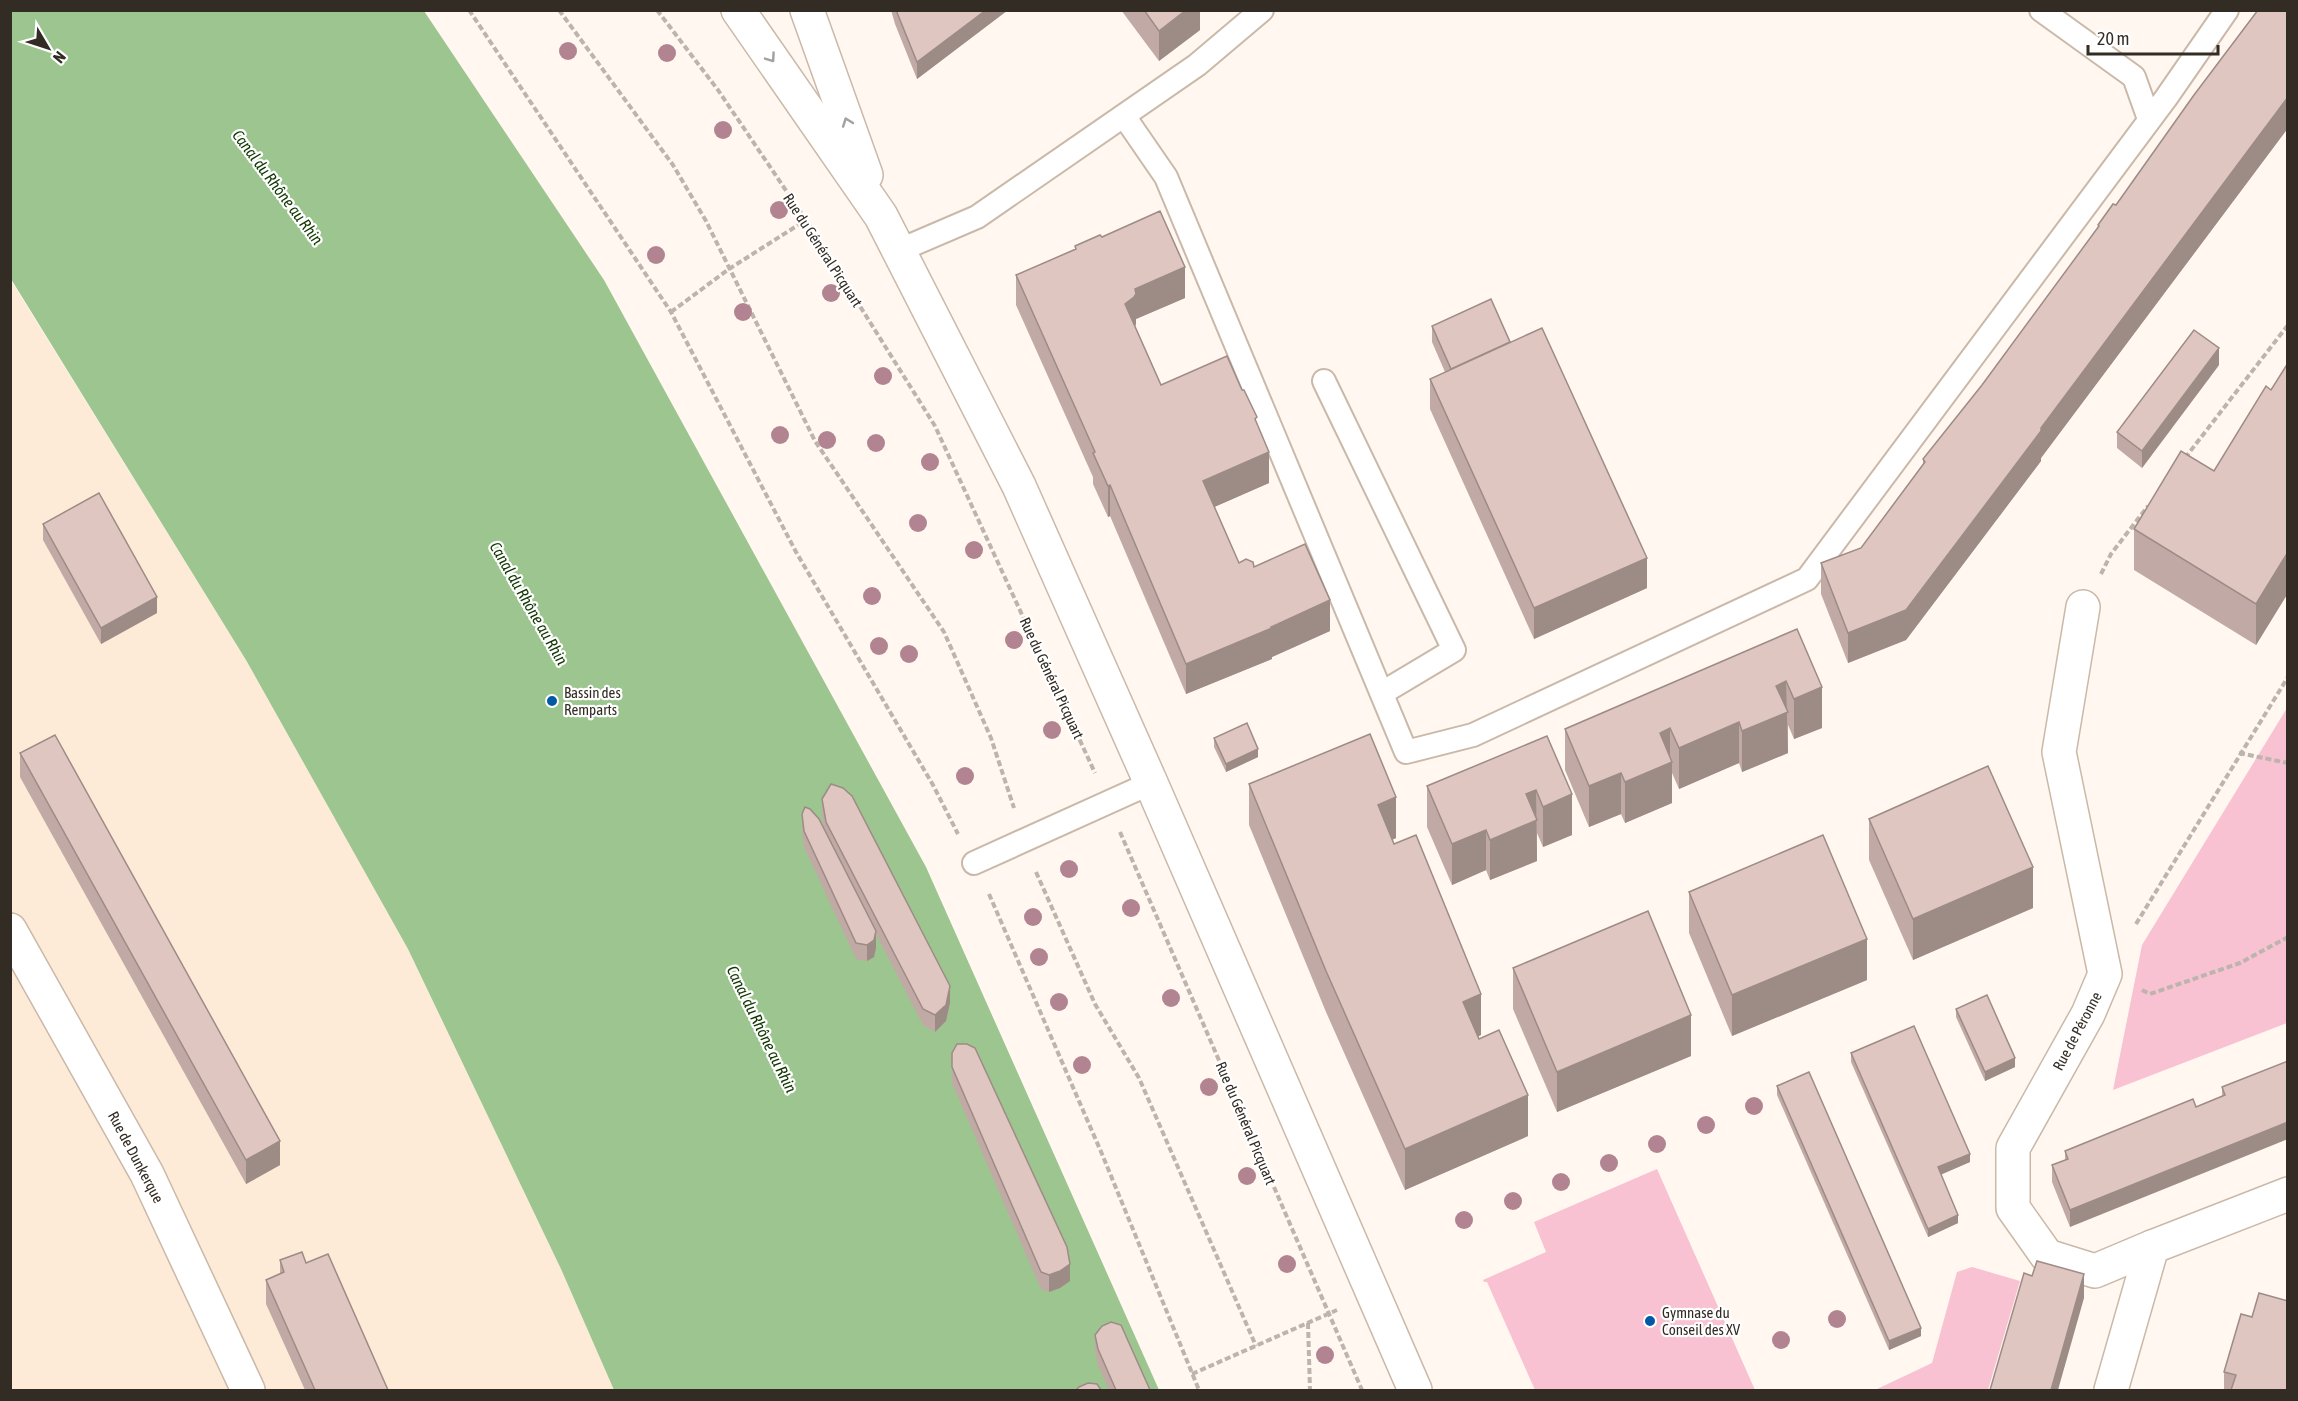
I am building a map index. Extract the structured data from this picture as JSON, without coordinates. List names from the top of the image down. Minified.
{"streets":{"main road":["Rue de Péronne","Rue de Dunkerque"],"path":["Rue du Général Picquart"]},"water":["Canal du Rhône au Rhin"],"places":["Bassin des Remparts","Gymnase du Conseil des XV"],"scale_bar":"20 m","north":"bottom right"}
